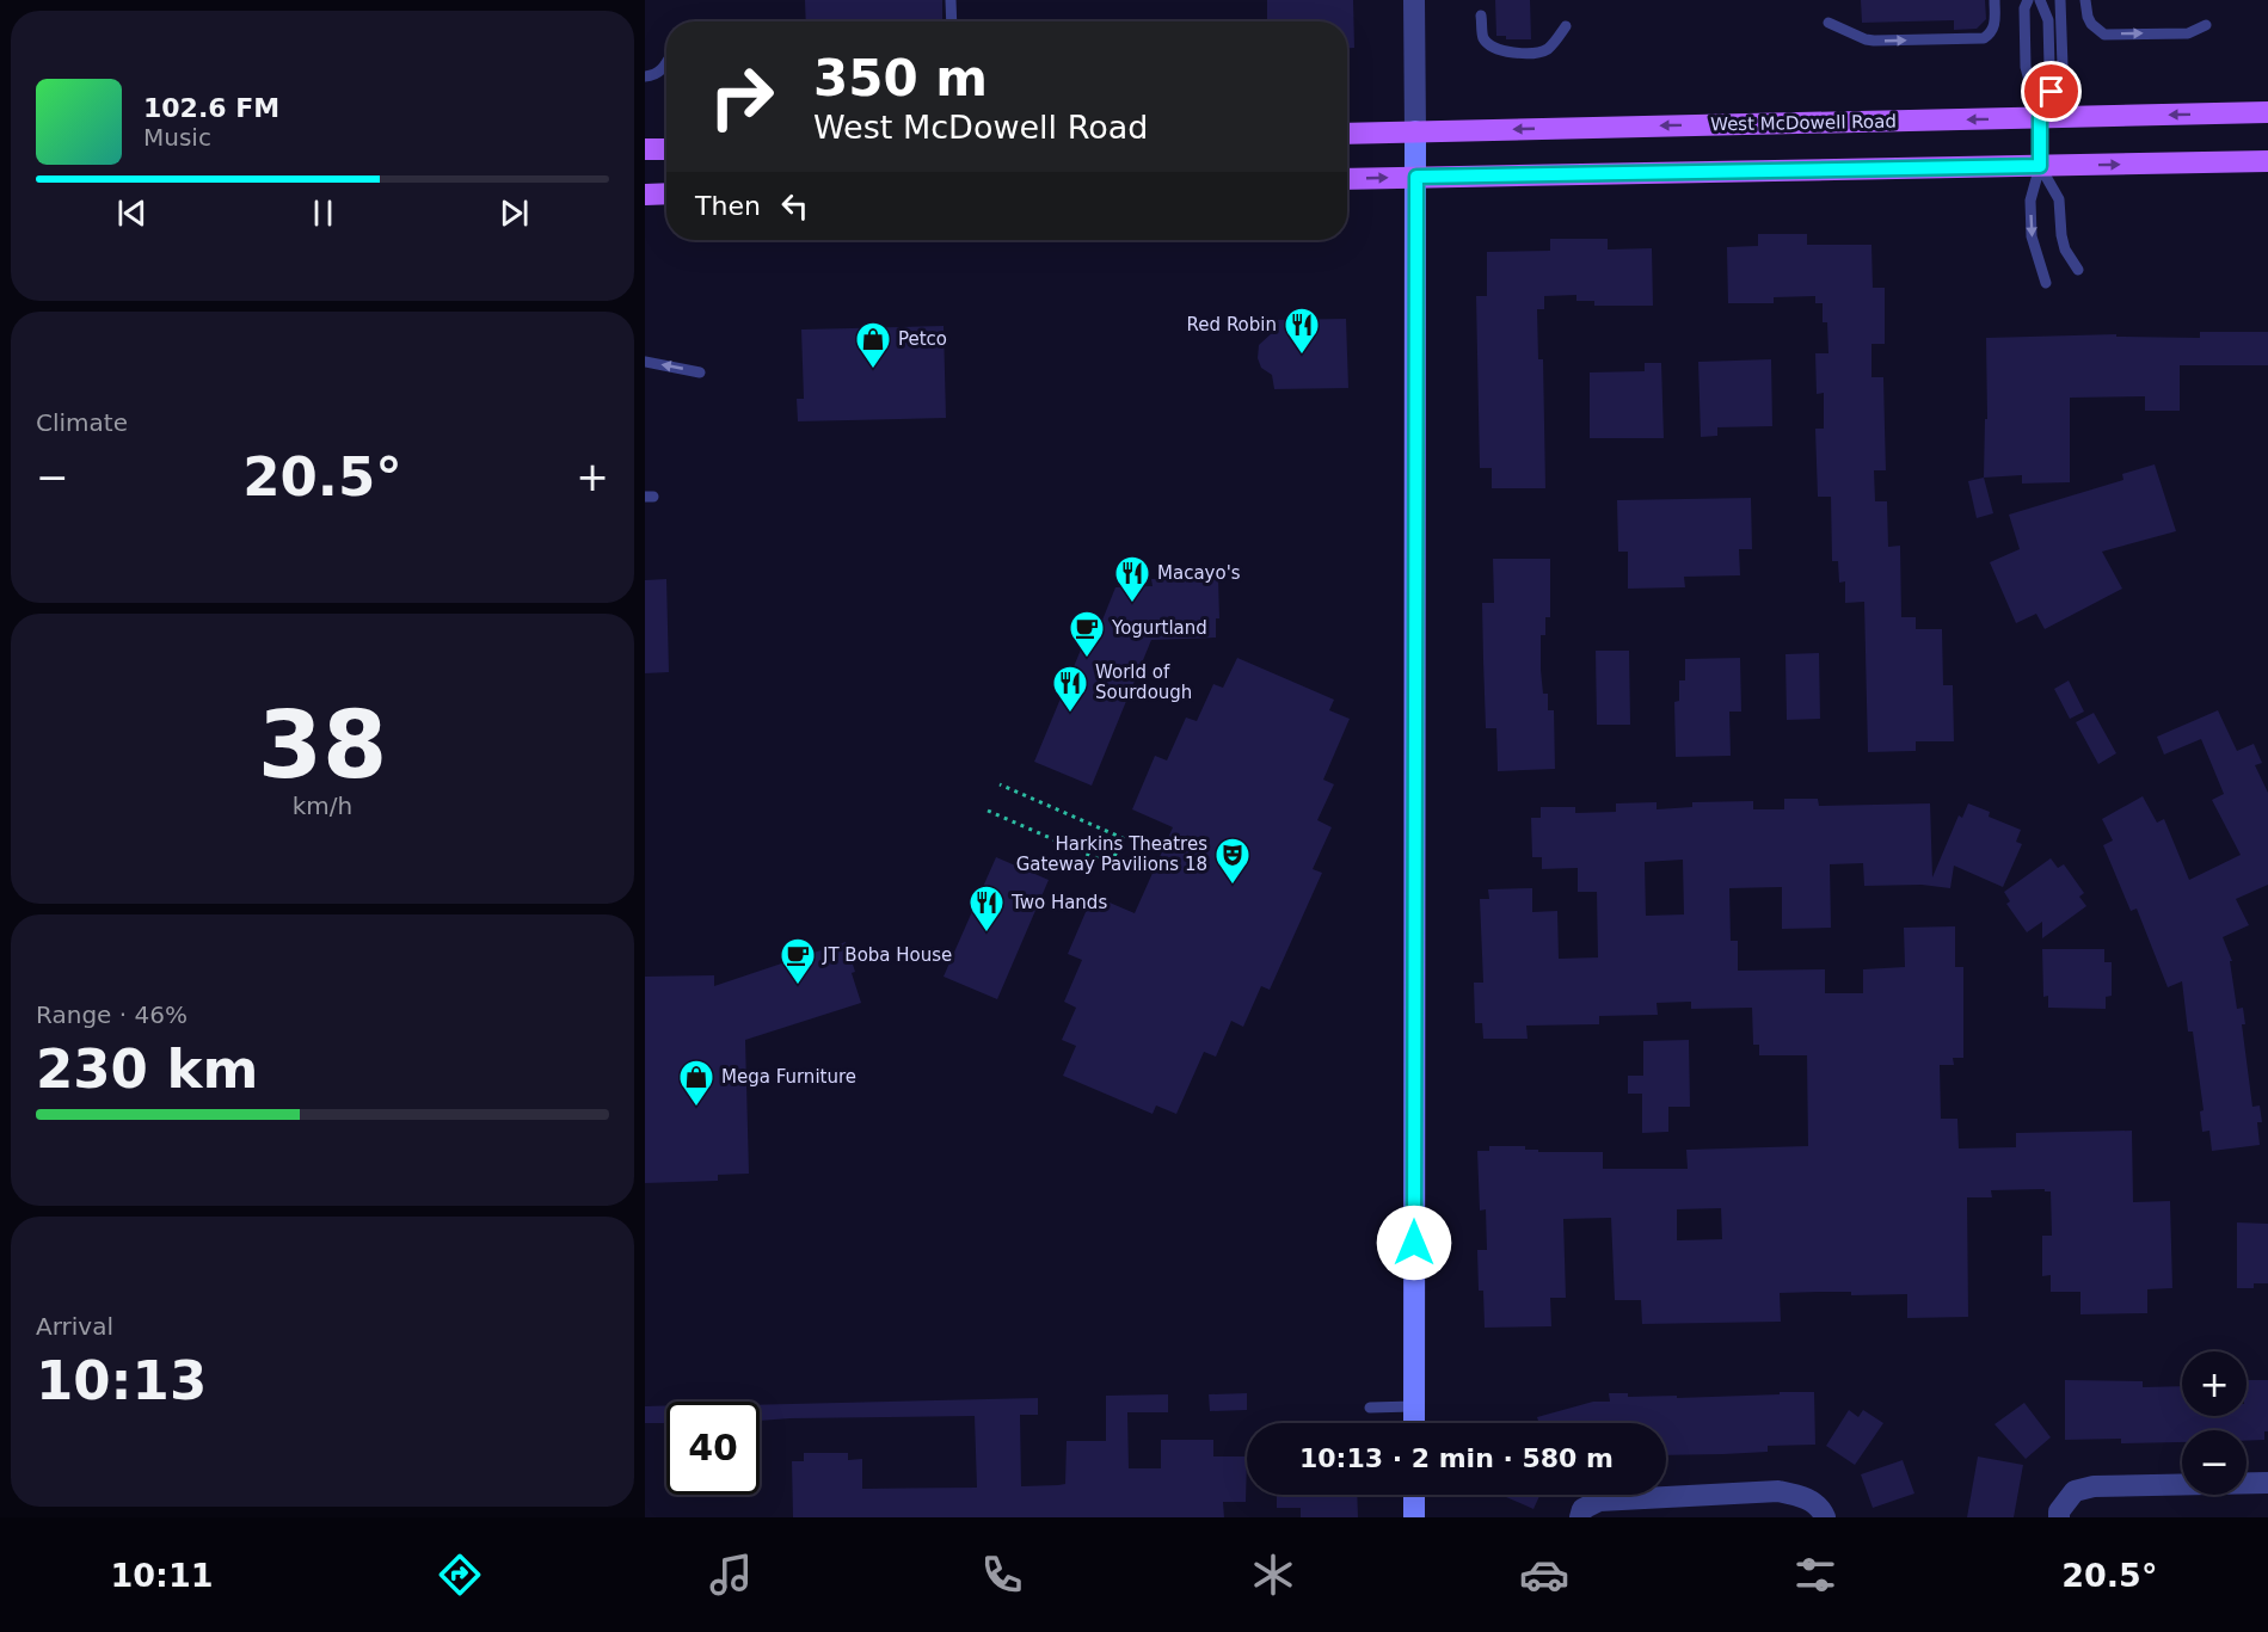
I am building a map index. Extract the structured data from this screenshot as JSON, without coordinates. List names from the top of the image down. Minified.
{"streets":{"main road":["West McDowell Road"]},"places":{"restaurant":["Red Robin","Macayo's","World of Sourdough","Two Hands"],"shop":["Petco","Mega Furniture"],"cafe":["Yogurtland","JT Boba House"],"theatre":["Harkins Theatres Gateway Pavilions 18"]},"page":{"turn":["350 m","West McDowell Road"],"song":["102.6 FM","Music"],"then":"Then","tile":["Climate",["38","km/h"],["Range · 46%","230 km"],["Arrival","10:13"]],"heat":["−","20.5°","+"],"map_buttons":["+","−"],"limit":"40","trip":"10:13 · 2 min · 580 m","tabs":["10:11","20.5°"]}}
